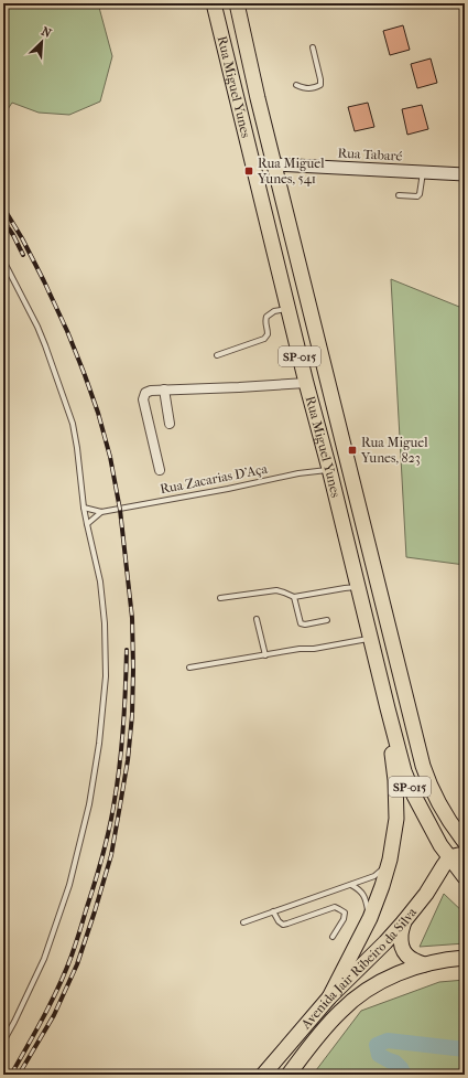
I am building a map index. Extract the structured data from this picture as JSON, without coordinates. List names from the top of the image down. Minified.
{"streets":{"main road":["Rua Miguel Yunes","SP-015","Avenida Jair Ribeiro da Silva"],"street":["Rua Tabaré"],"lane":["Rua Zacarias D'Aça"]},"crossings":[["Rua Miguel Yunes","Rua Tabaré"],["Rua Miguel Yunes","Rua Zacarias D'Aça"],["Rua Miguel Yunes","Avenida Jair Ribeiro da Silva"]],"places":{"transit":["Rua Miguel Yunes, 541","Rua Miguel Yunes, 823"]},"north":"top right"}
